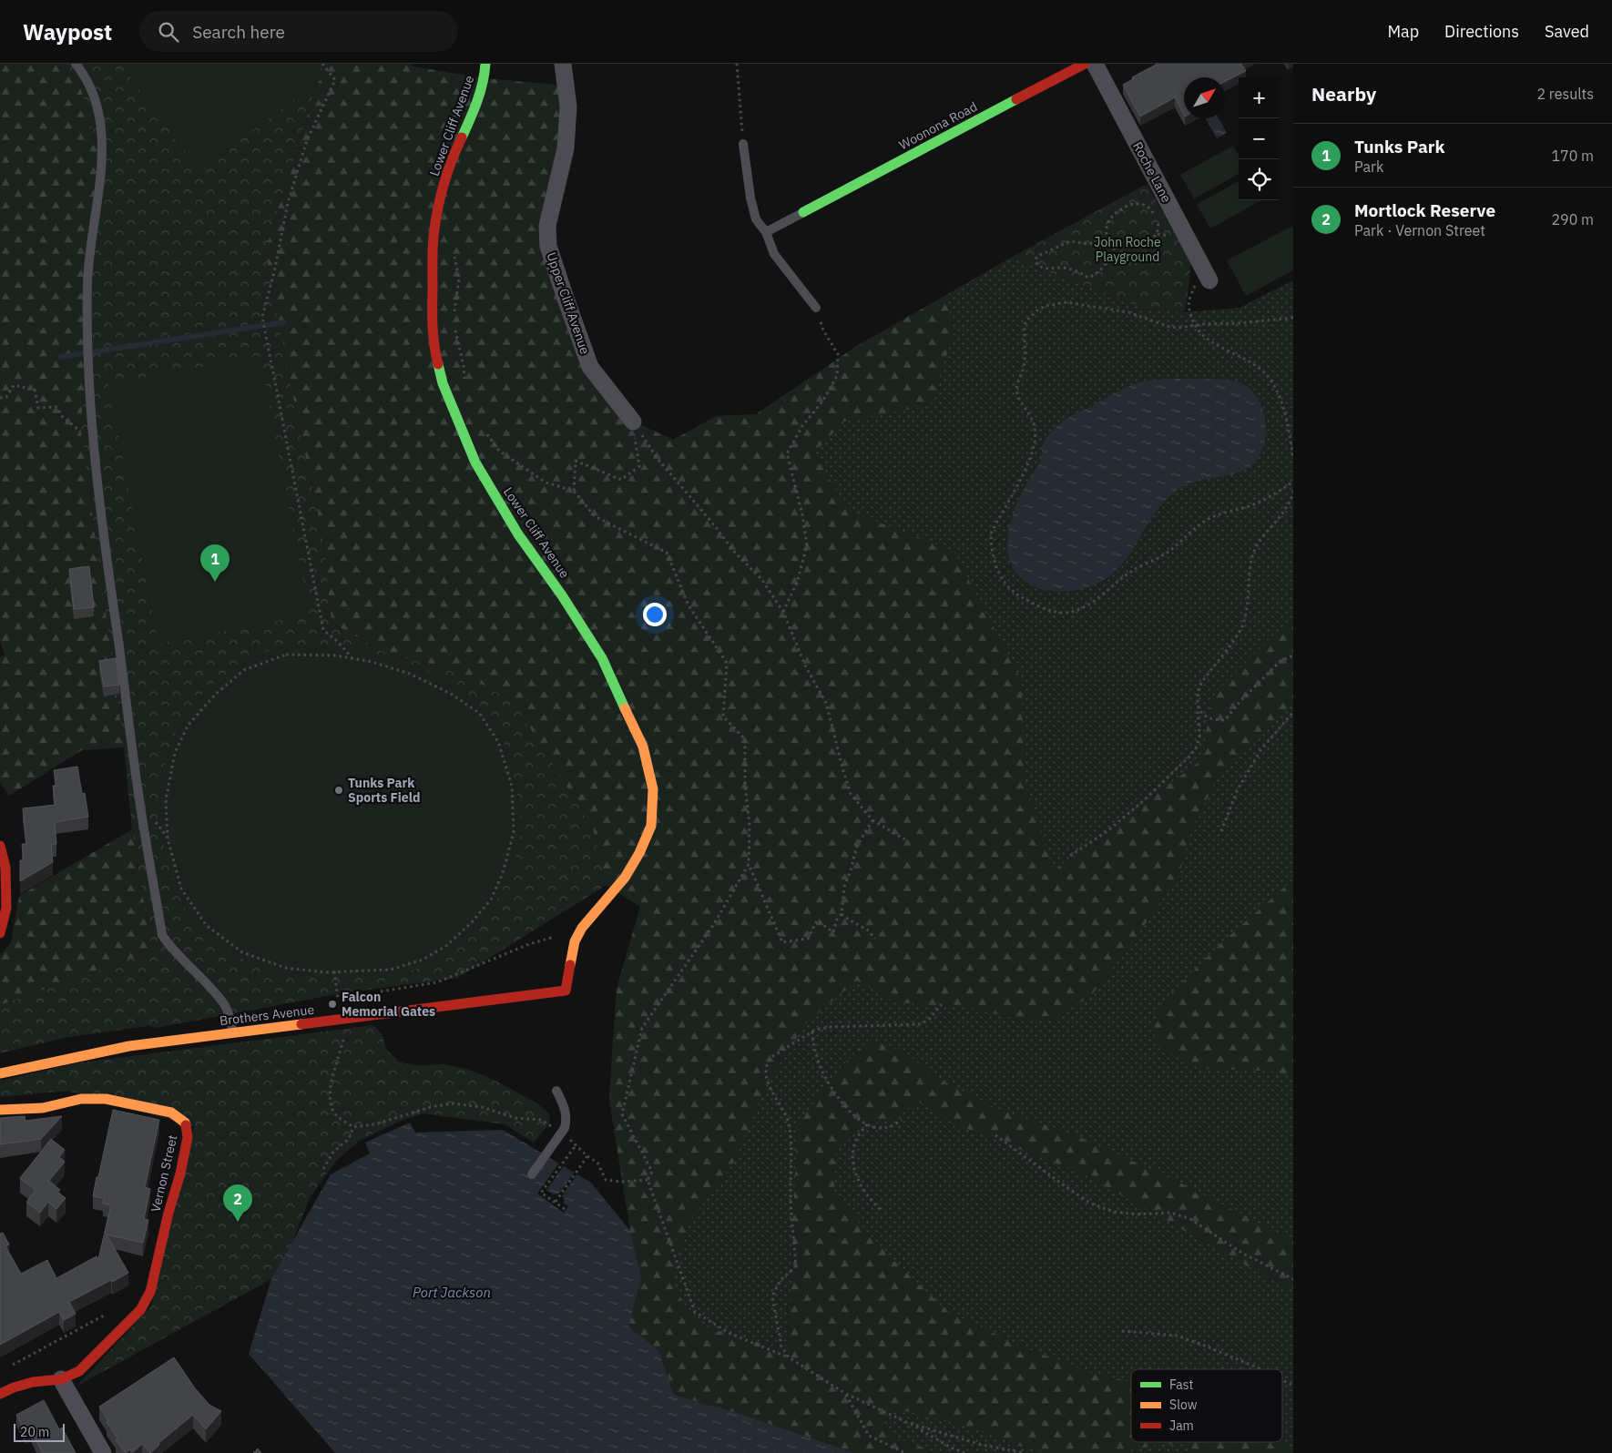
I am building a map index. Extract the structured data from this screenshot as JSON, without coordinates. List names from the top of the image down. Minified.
{"streets":{"street":["Lower Cliff Avenue","Woonona Road","Roche Lane","Upper Cliff Avenue","Brothers Avenue","Vernon Street"]},"crossings":[["Lower Cliff Avenue","Brothers Avenue"]],"water":["Port Jackson"],"parks":["John Roche Playground"],"places":["Tunks Park Sports Field","Falcon Memorial Gates"],"legend":["Fast","Slow","Jam"],"scale_bar":"20 m","north":"top right","page":{"header":"Waypost","search":"Search here","nav":["Map","Directions","Saved"],"heading":["Nearby","2 results"],"map_buttons":["+","−"],"list":[{"mark":"1","name":"Tunks Park","note":"Park","value":"170 m"},{"mark":"2","name":"Mortlock Reserve","note":"Park · Vernon Street","value":"290 m"}],"pins":["1","2"],"scale":"20 m"}}
